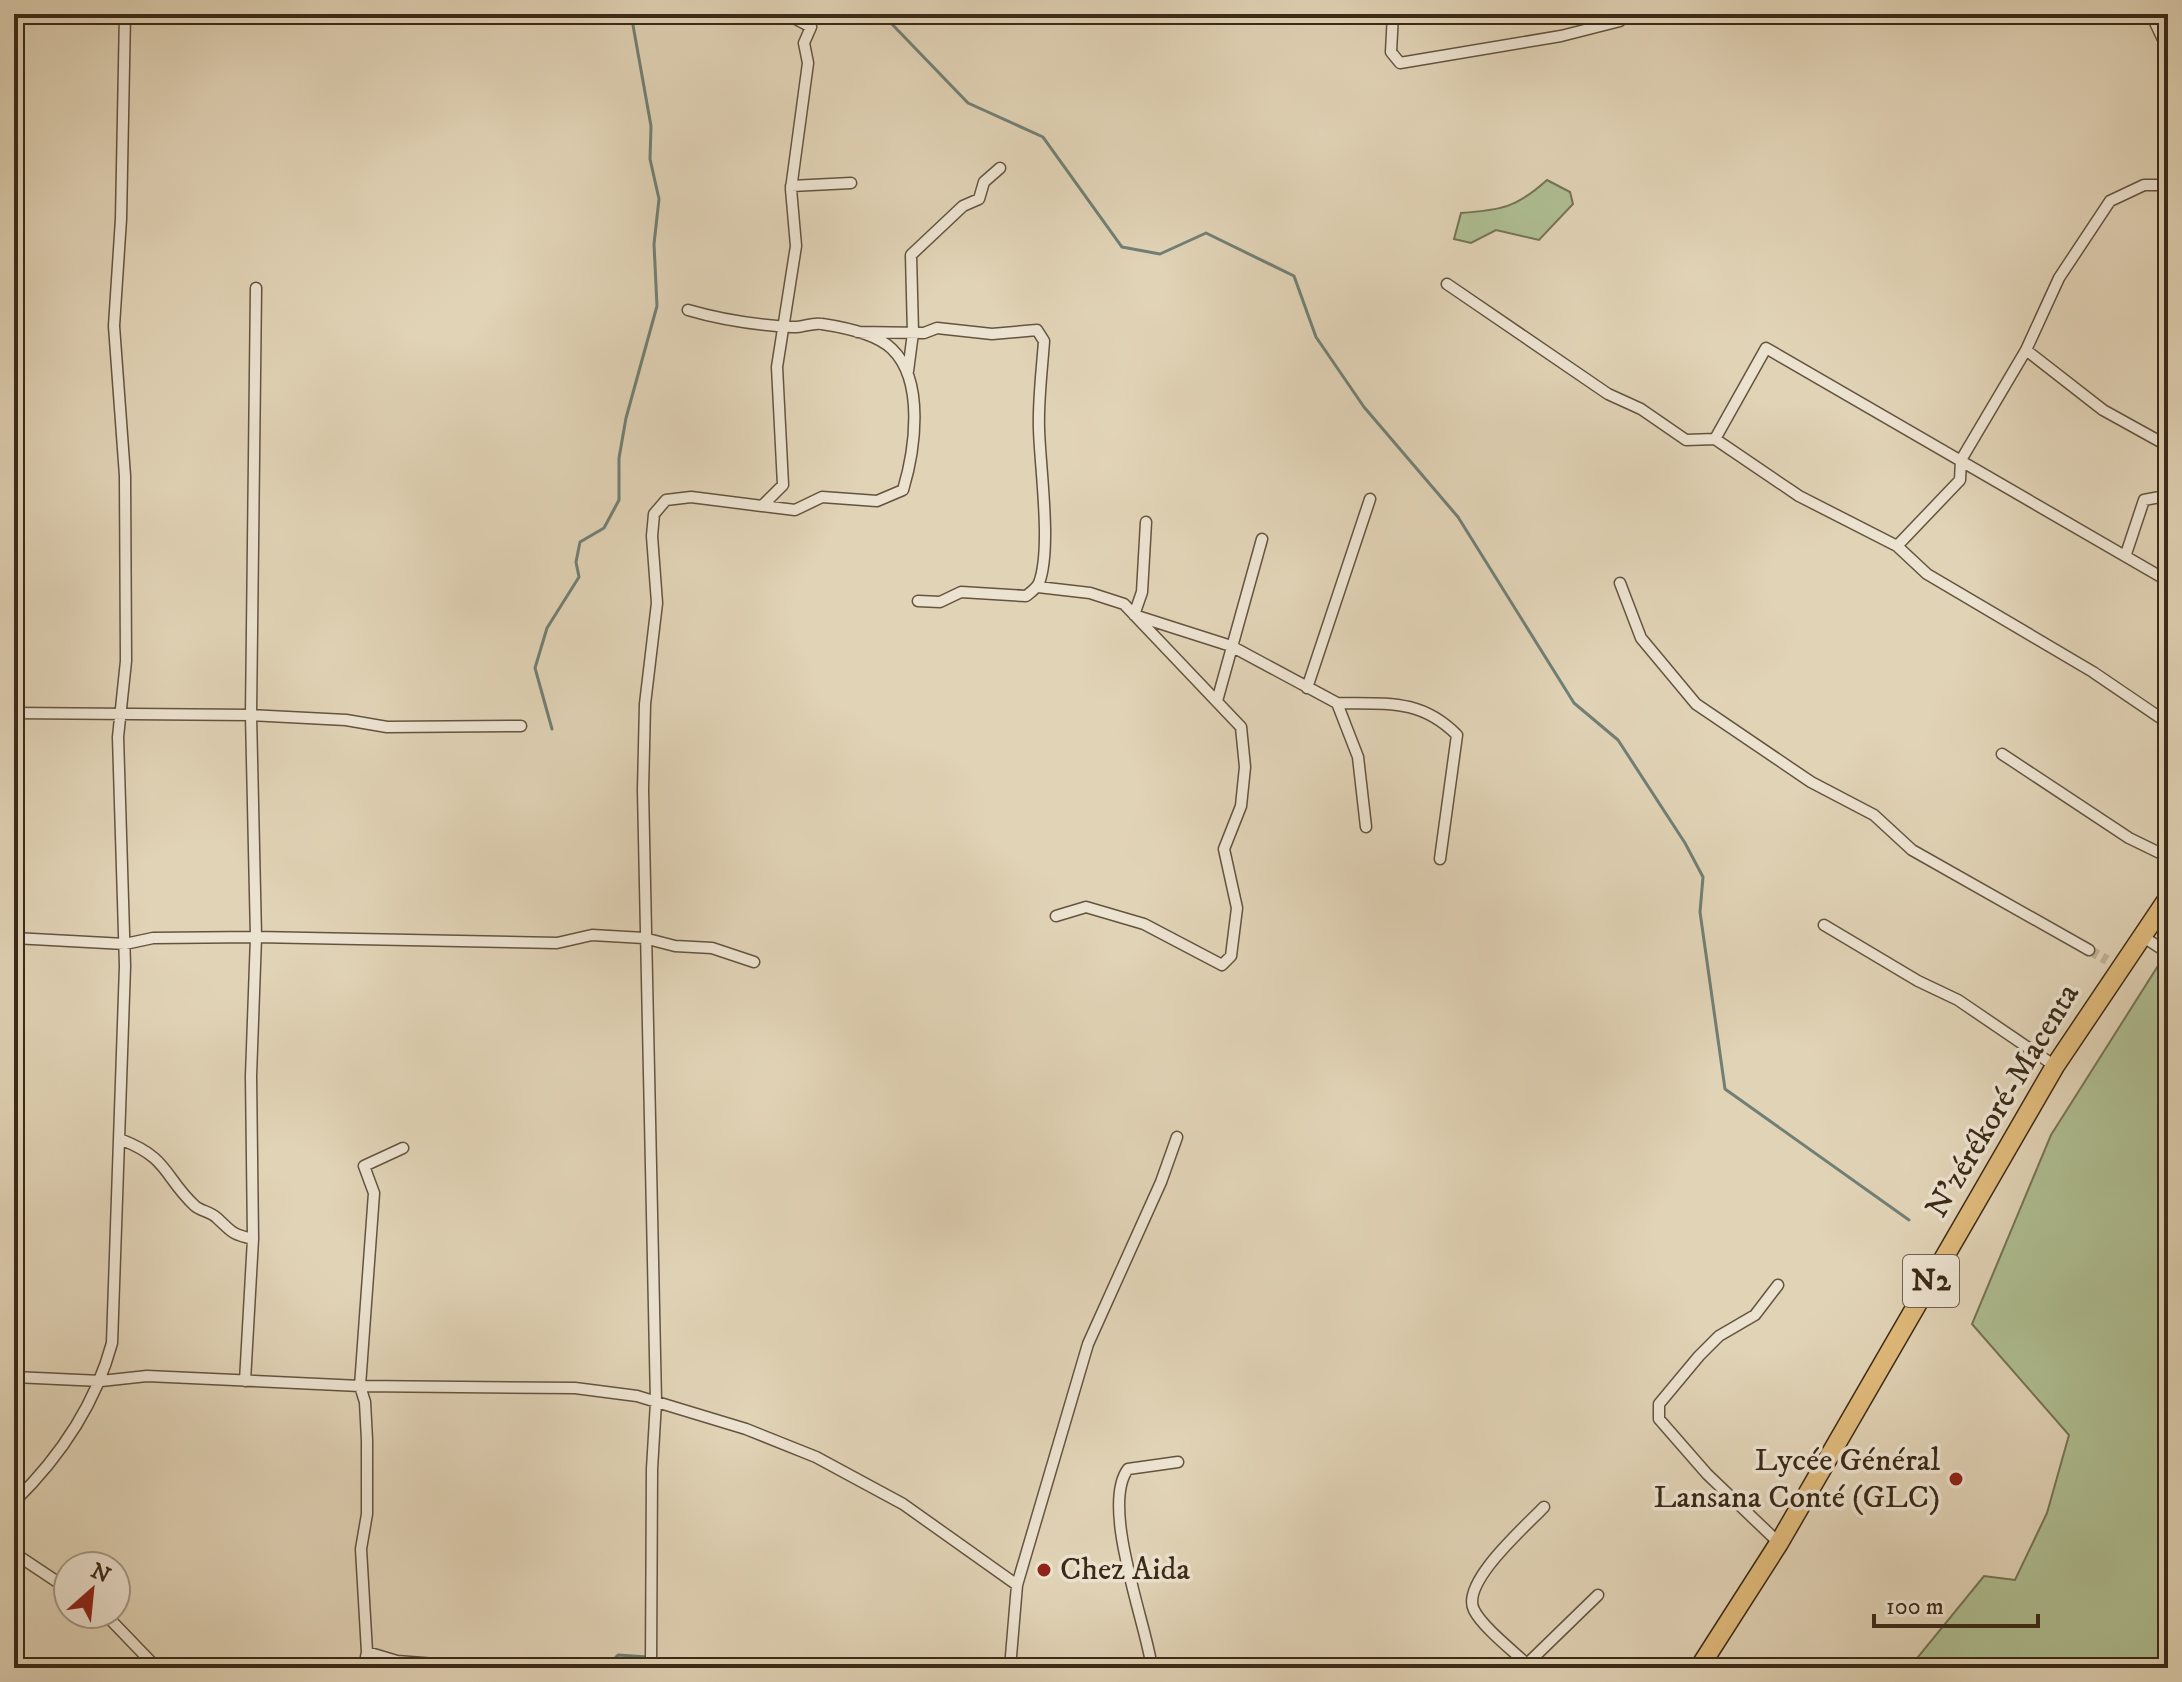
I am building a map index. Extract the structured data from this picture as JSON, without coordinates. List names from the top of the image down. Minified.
{"streets":{"highway":["N'zérékoré-Macenta","N2"]},"places":["Lycée Général Lansana Conté (GLC)","Chez Aida"],"scale_bar":"100 m","north":"top right"}
